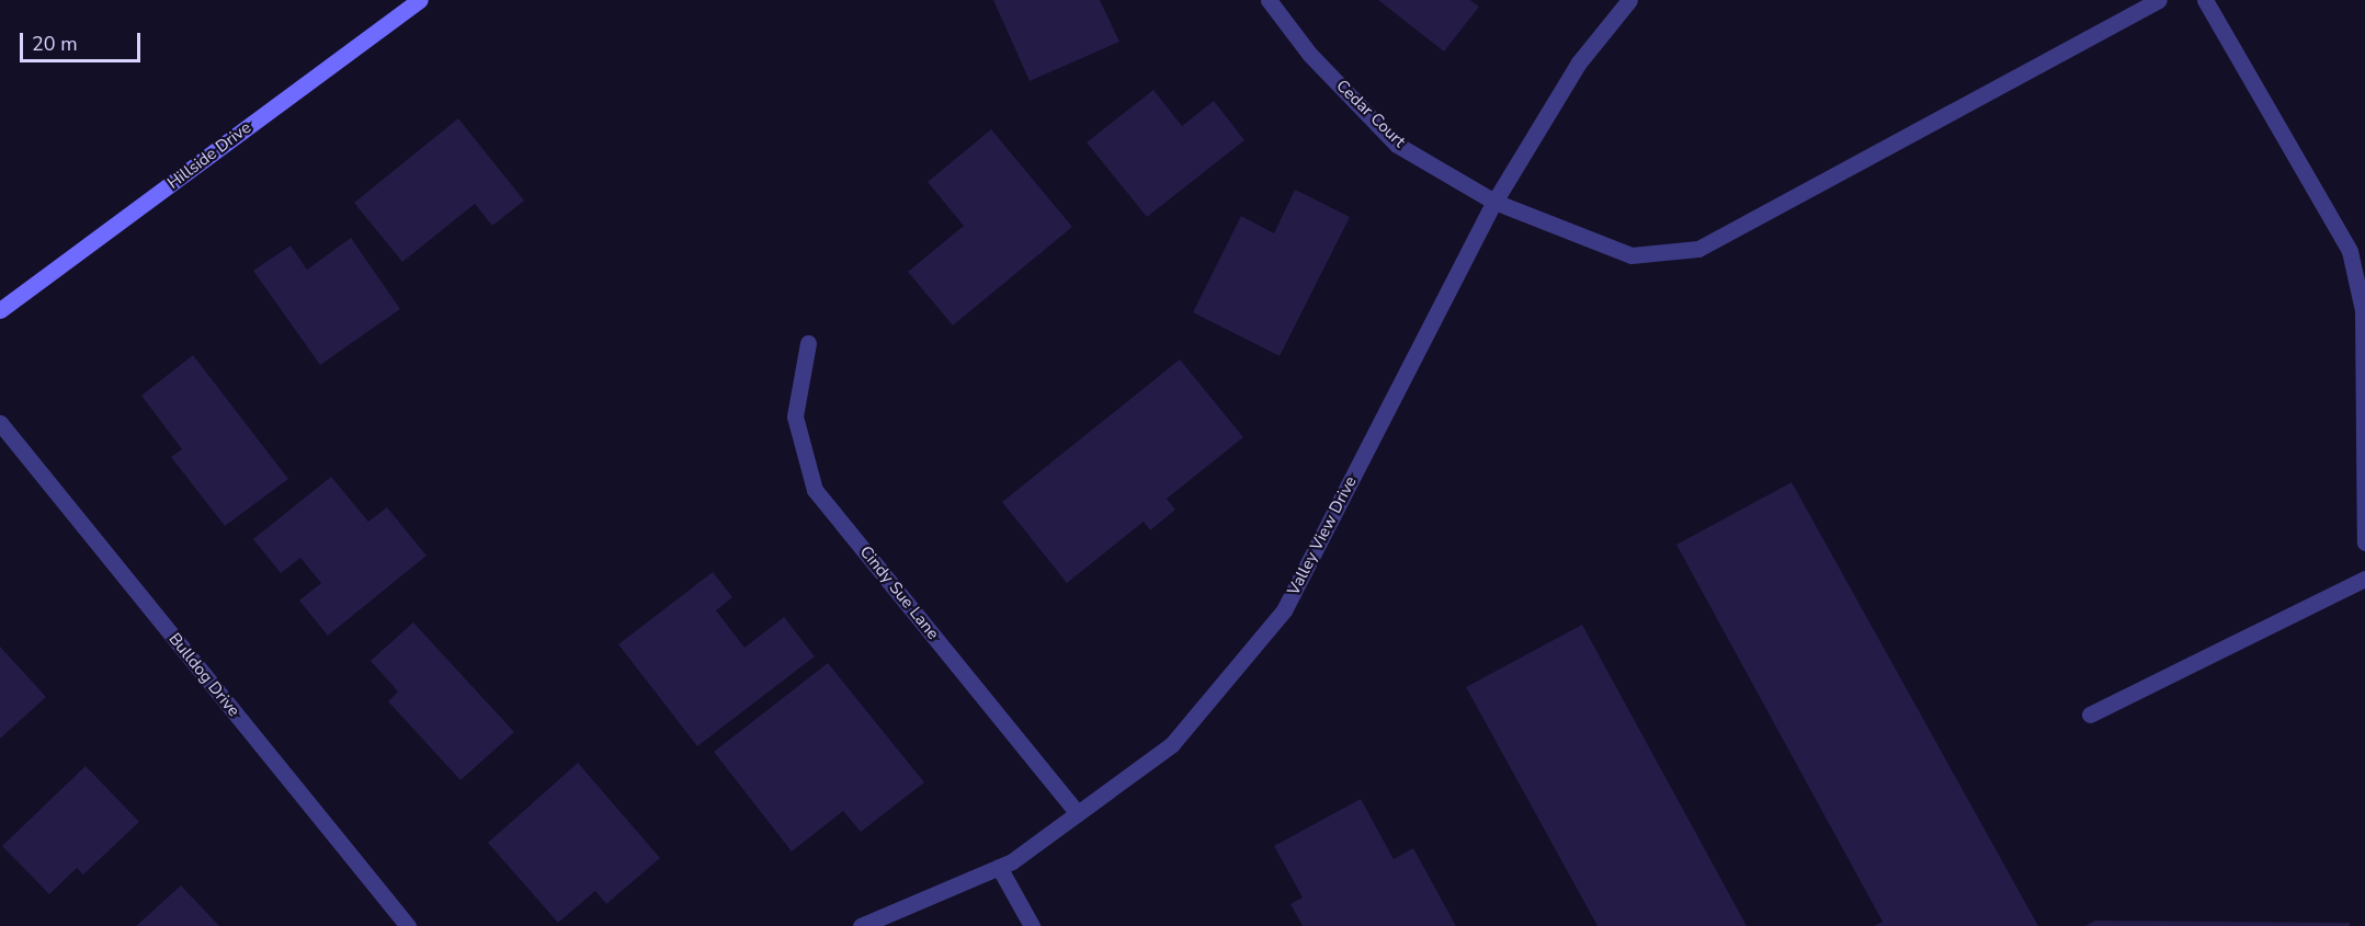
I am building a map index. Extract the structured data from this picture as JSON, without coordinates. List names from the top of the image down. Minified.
{"streets":{"main road":["Hillside Drive"],"street":["Cedar Court","Valley View Drive","Cindy Sue Lane","Bulldog Drive"]},"crossings":[["Cedar Court","Valley View Drive"],["Valley View Drive","Cindy Sue Lane"]],"scale_bar":"20 m"}
